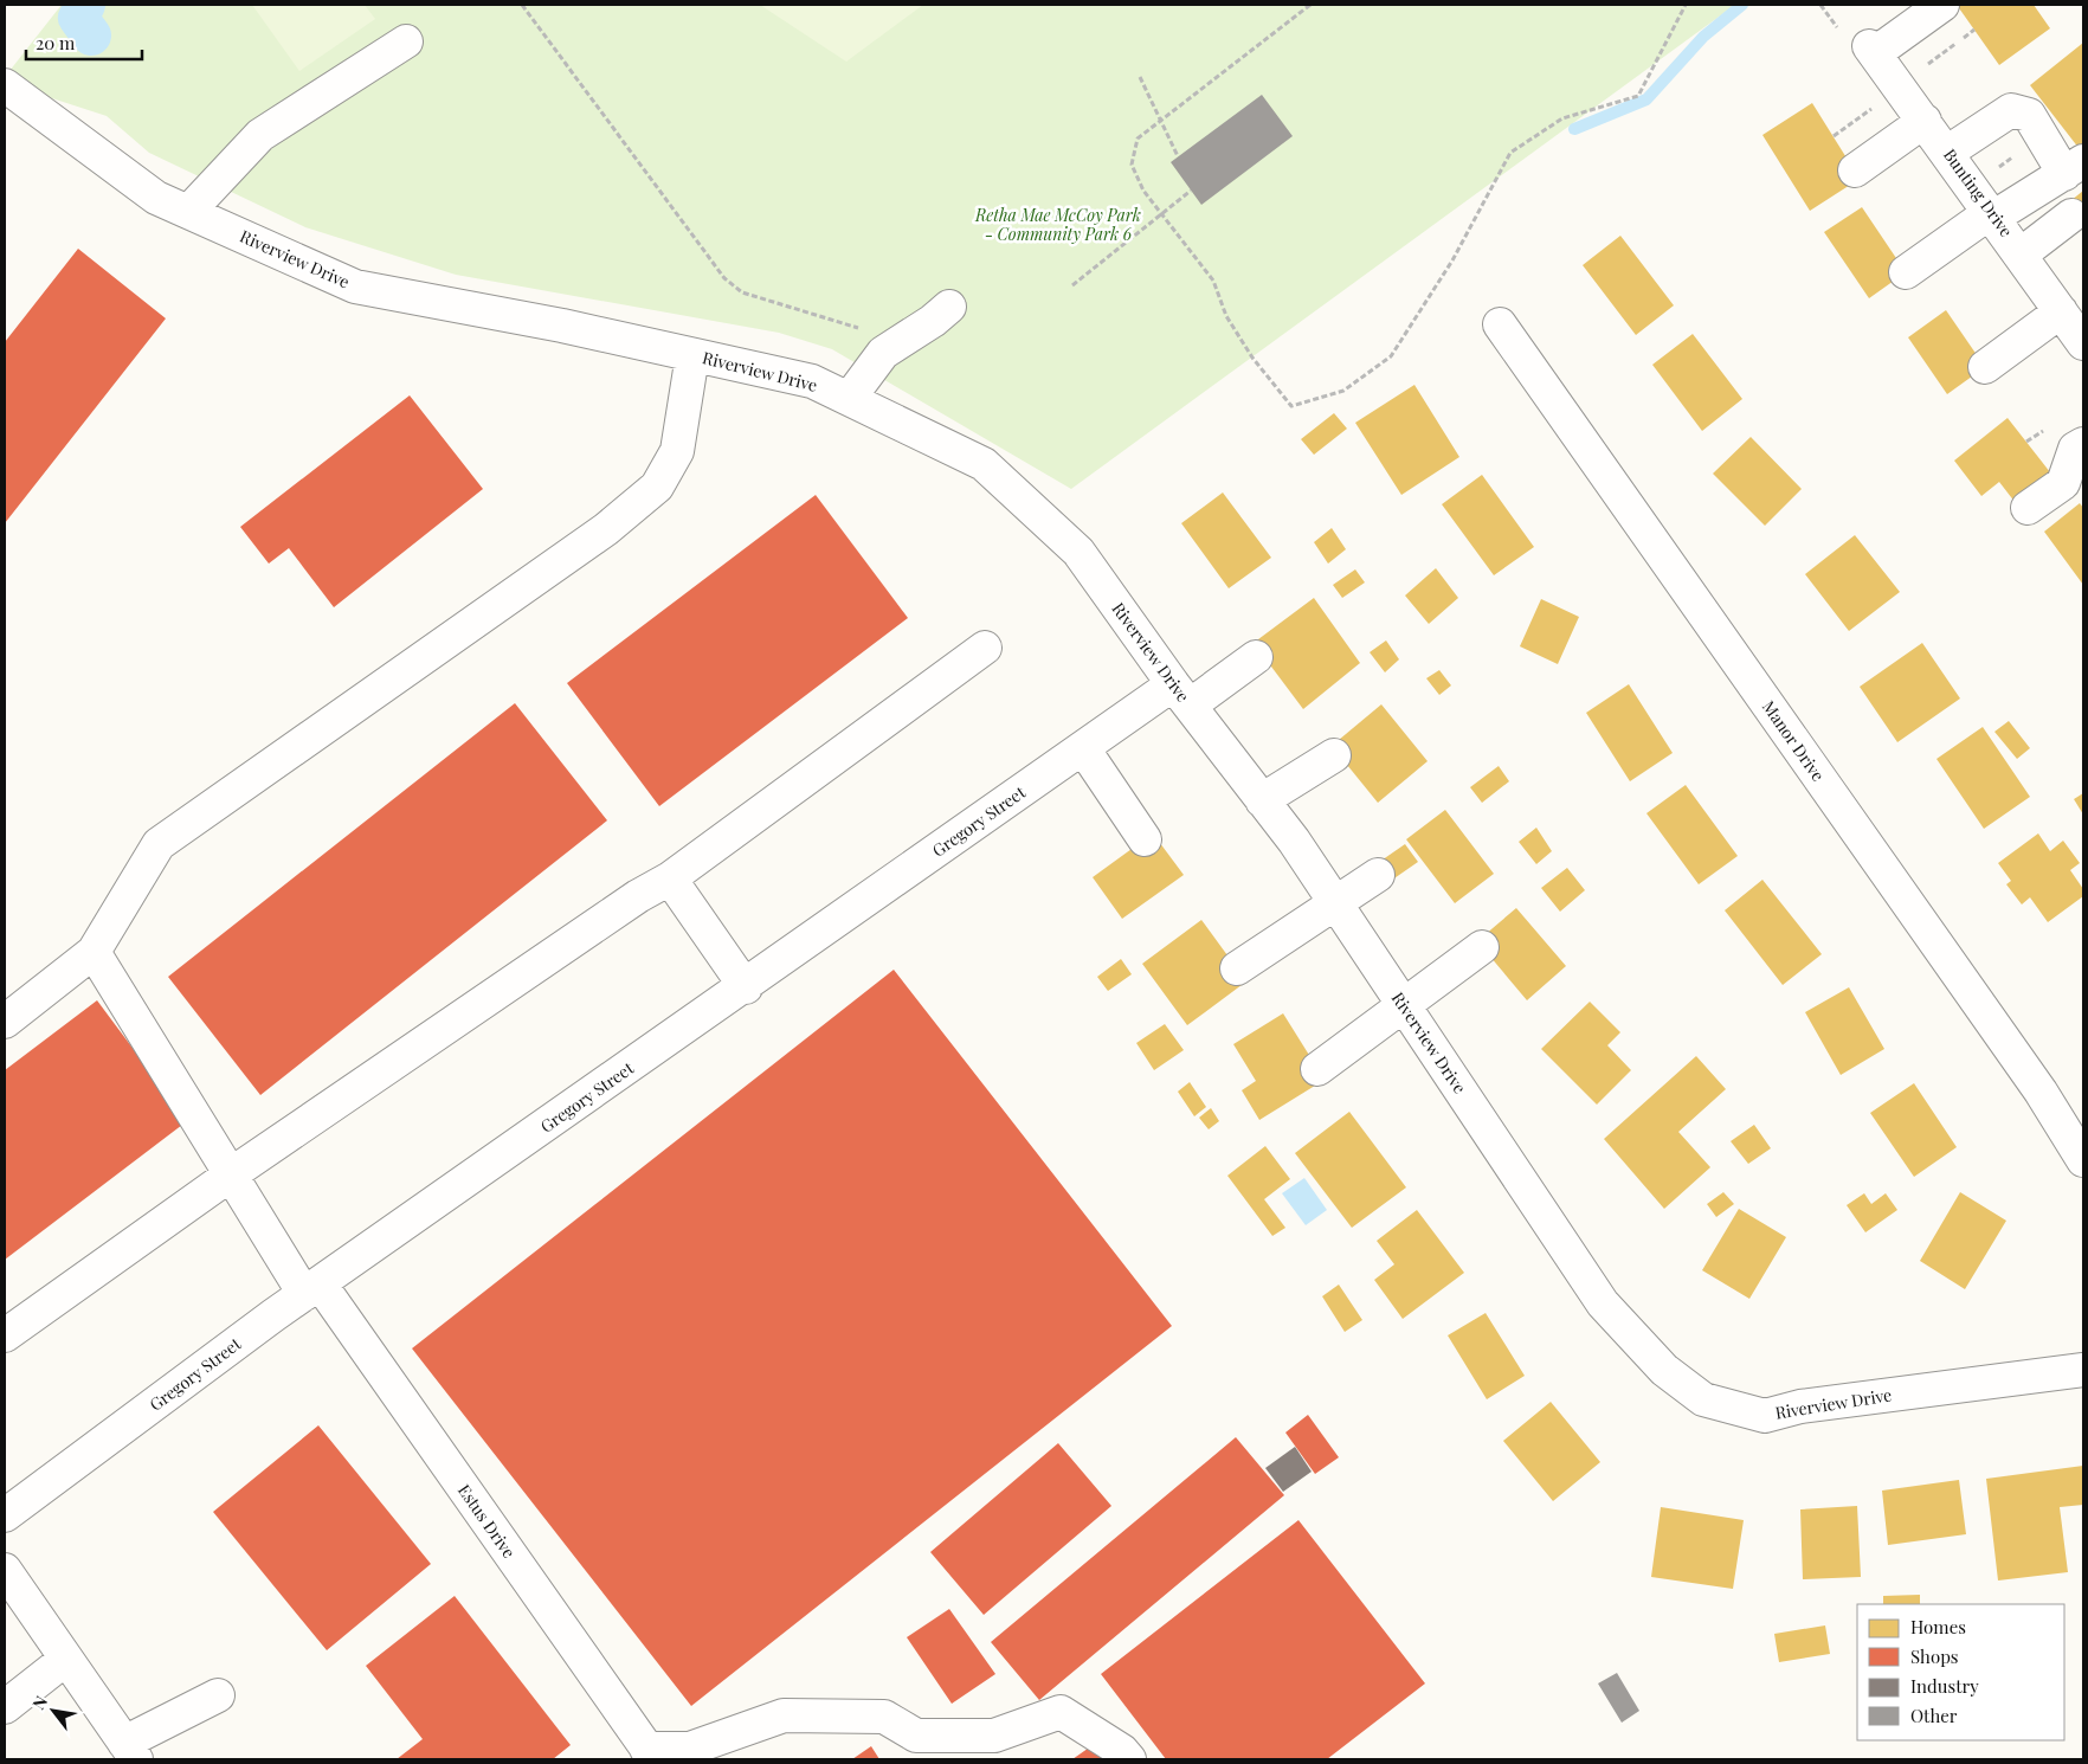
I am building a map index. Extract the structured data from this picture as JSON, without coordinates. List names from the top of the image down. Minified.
{"streets":{"street":["Bunting Drive","Riverview Drive","Manor Drive","Gregory Street","Estus Drive"]},"crossings":[["Riverview Drive","Gregory Street"],["Gregory Street","Estus Drive"]],"parks":["Retha Mae McCoy Park - Community Park 6"],"legend":["Homes","Shops","Industry","Other"],"scale_bar":"20 m","north":"top left"}
